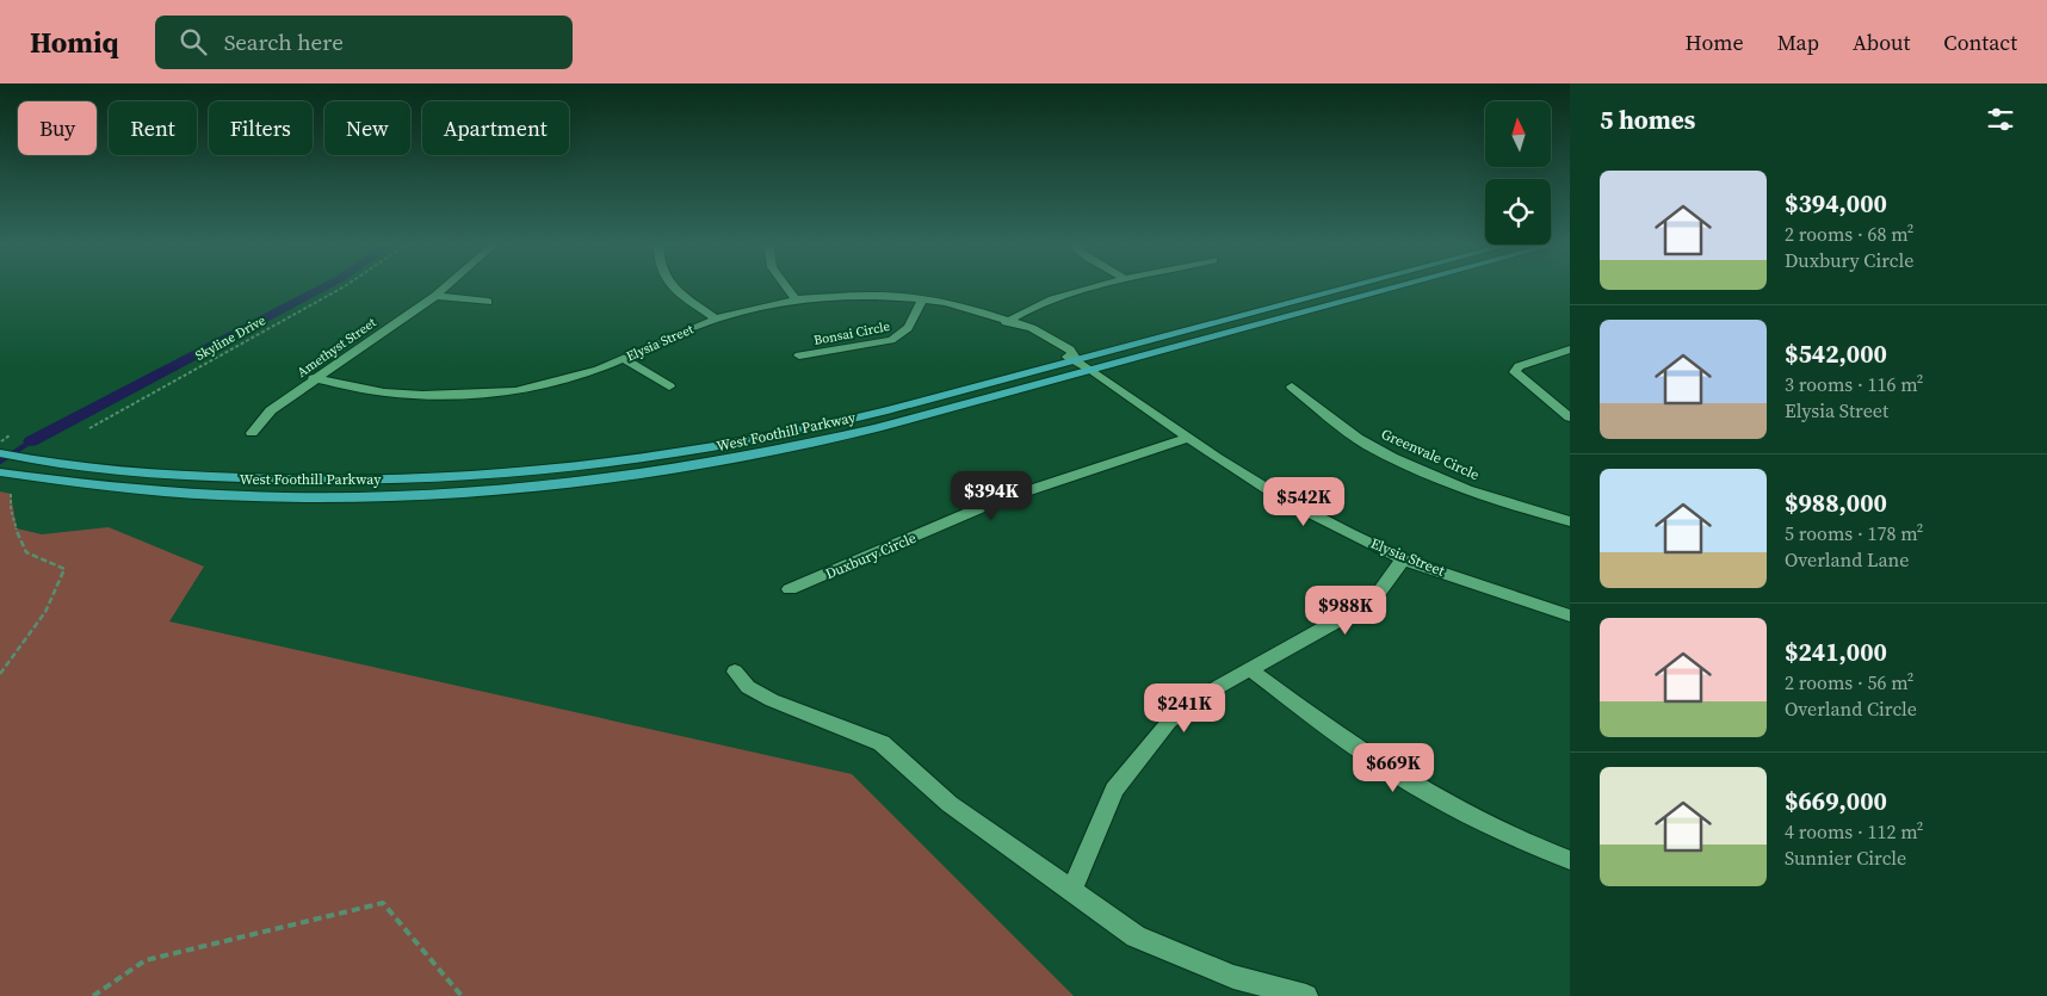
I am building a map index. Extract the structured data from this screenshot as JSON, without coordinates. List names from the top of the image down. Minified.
{"streets":{"main road":["West Foothill Parkway"],"street":["Bonsai Circle","Elysia Street","Amethyst Street","Greenvale Circle","Duxbury Circle"],"path":["Skyline Drive"]},"crossings":[["Bonsai Circle","Elysia Street"],["Elysia Street","Amethyst Street"],["Elysia Street","West Foothill Parkway"],["Elysia Street","Duxbury Circle"]],"north":"top","page":{"header":"Homiq","search":"Search here","nav":["Home","Map","About","Contact"],"heading":"5 homes","chip":["Buy","Rent","Filters","New","Apartment"],"list":[{"name":"$394,000","note":"2 rooms · 68 m² · Duxbury Circle"},{"name":"$542,000","note":"3 rooms · 116 m² · Elysia Street"},{"name":"$988,000","note":"5 rooms · 178 m² · Overland Lane"},{"name":"$241,000","note":"2 rooms · 56 m² · Overland Circle"},{"name":"$669,000","note":"4 rooms · 112 m² · Sunnier Circle"}],"price":["$394K","$542K","$988K","$241K","$669K"]}}
